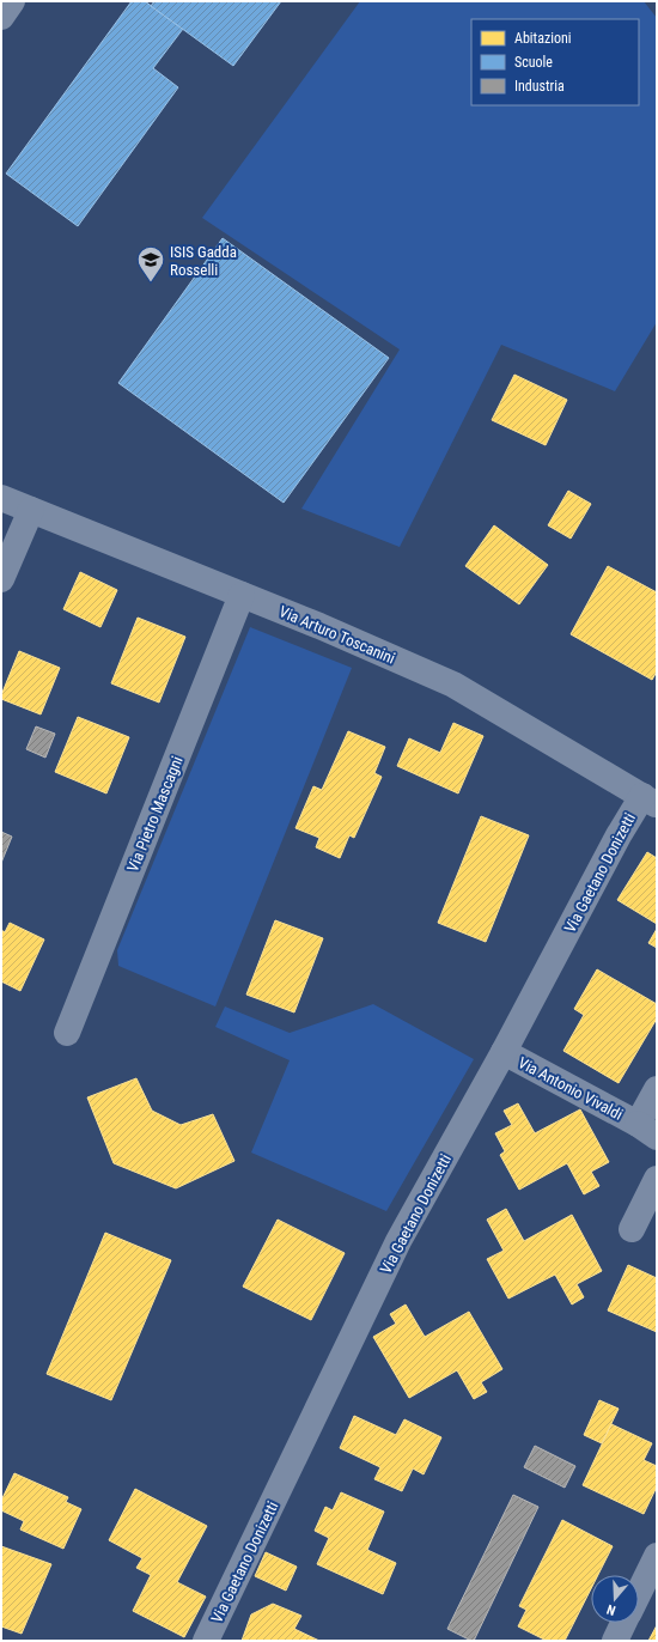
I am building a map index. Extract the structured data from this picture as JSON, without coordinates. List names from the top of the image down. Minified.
{"streets":{"street":["Via Arturo Toscanini","Via Pietro Mascagni","Via Gaetano Donizetti","Via Antonio Vivaldi"]},"crossings":[["Via Arturo Toscanini","Via Pietro Mascagni"],["Via Arturo Toscanini","Via Gaetano Donizetti"],["Via Gaetano Donizetti","Via Antonio Vivaldi"]],"places":{"school or university":["ISIS Gadda Rosselli"]},"legend":["Abitazioni","Scuole","Industria"],"north":"bottom"}
